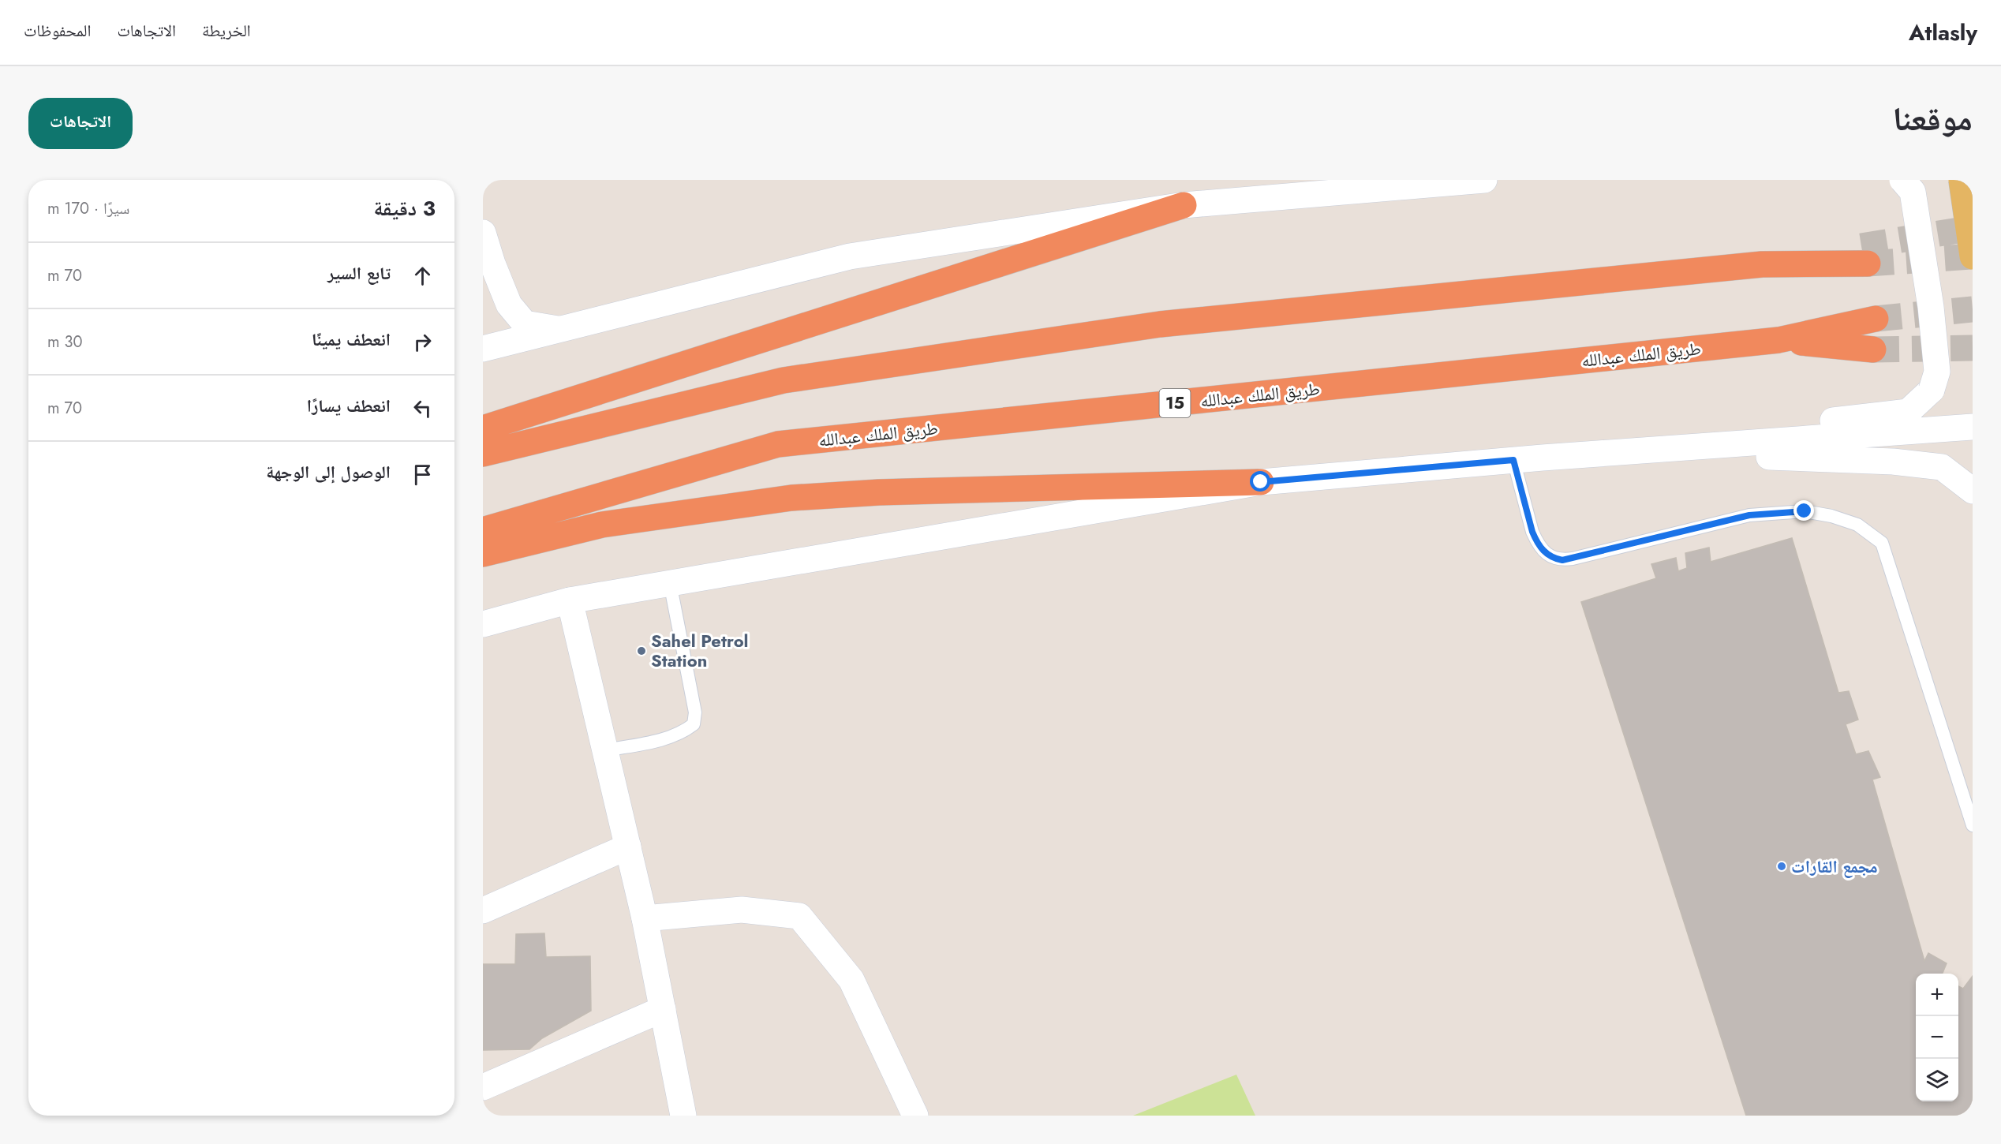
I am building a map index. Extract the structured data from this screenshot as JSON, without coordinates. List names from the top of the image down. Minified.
{"streets":{"highway":["طريق الملك عبدالله","15"]},"places":["Sahel Petrol Station","مجمع القارات"],"page":{"header":"Atlasly","nav":["الخريطة","الاتجاهات","المحفوظات"],"title":"موقعنا","buttons":"الاتجاهات","heading":["3 دقيقة","سيرًا · 170 m"],"list":[["تابع السير","70 m"],["انعطف يمينًا","30 m"],["انعطف يسارًا","70 m"],"الوصول إلى الوجهة"],"map_buttons":["+","−"]}}
